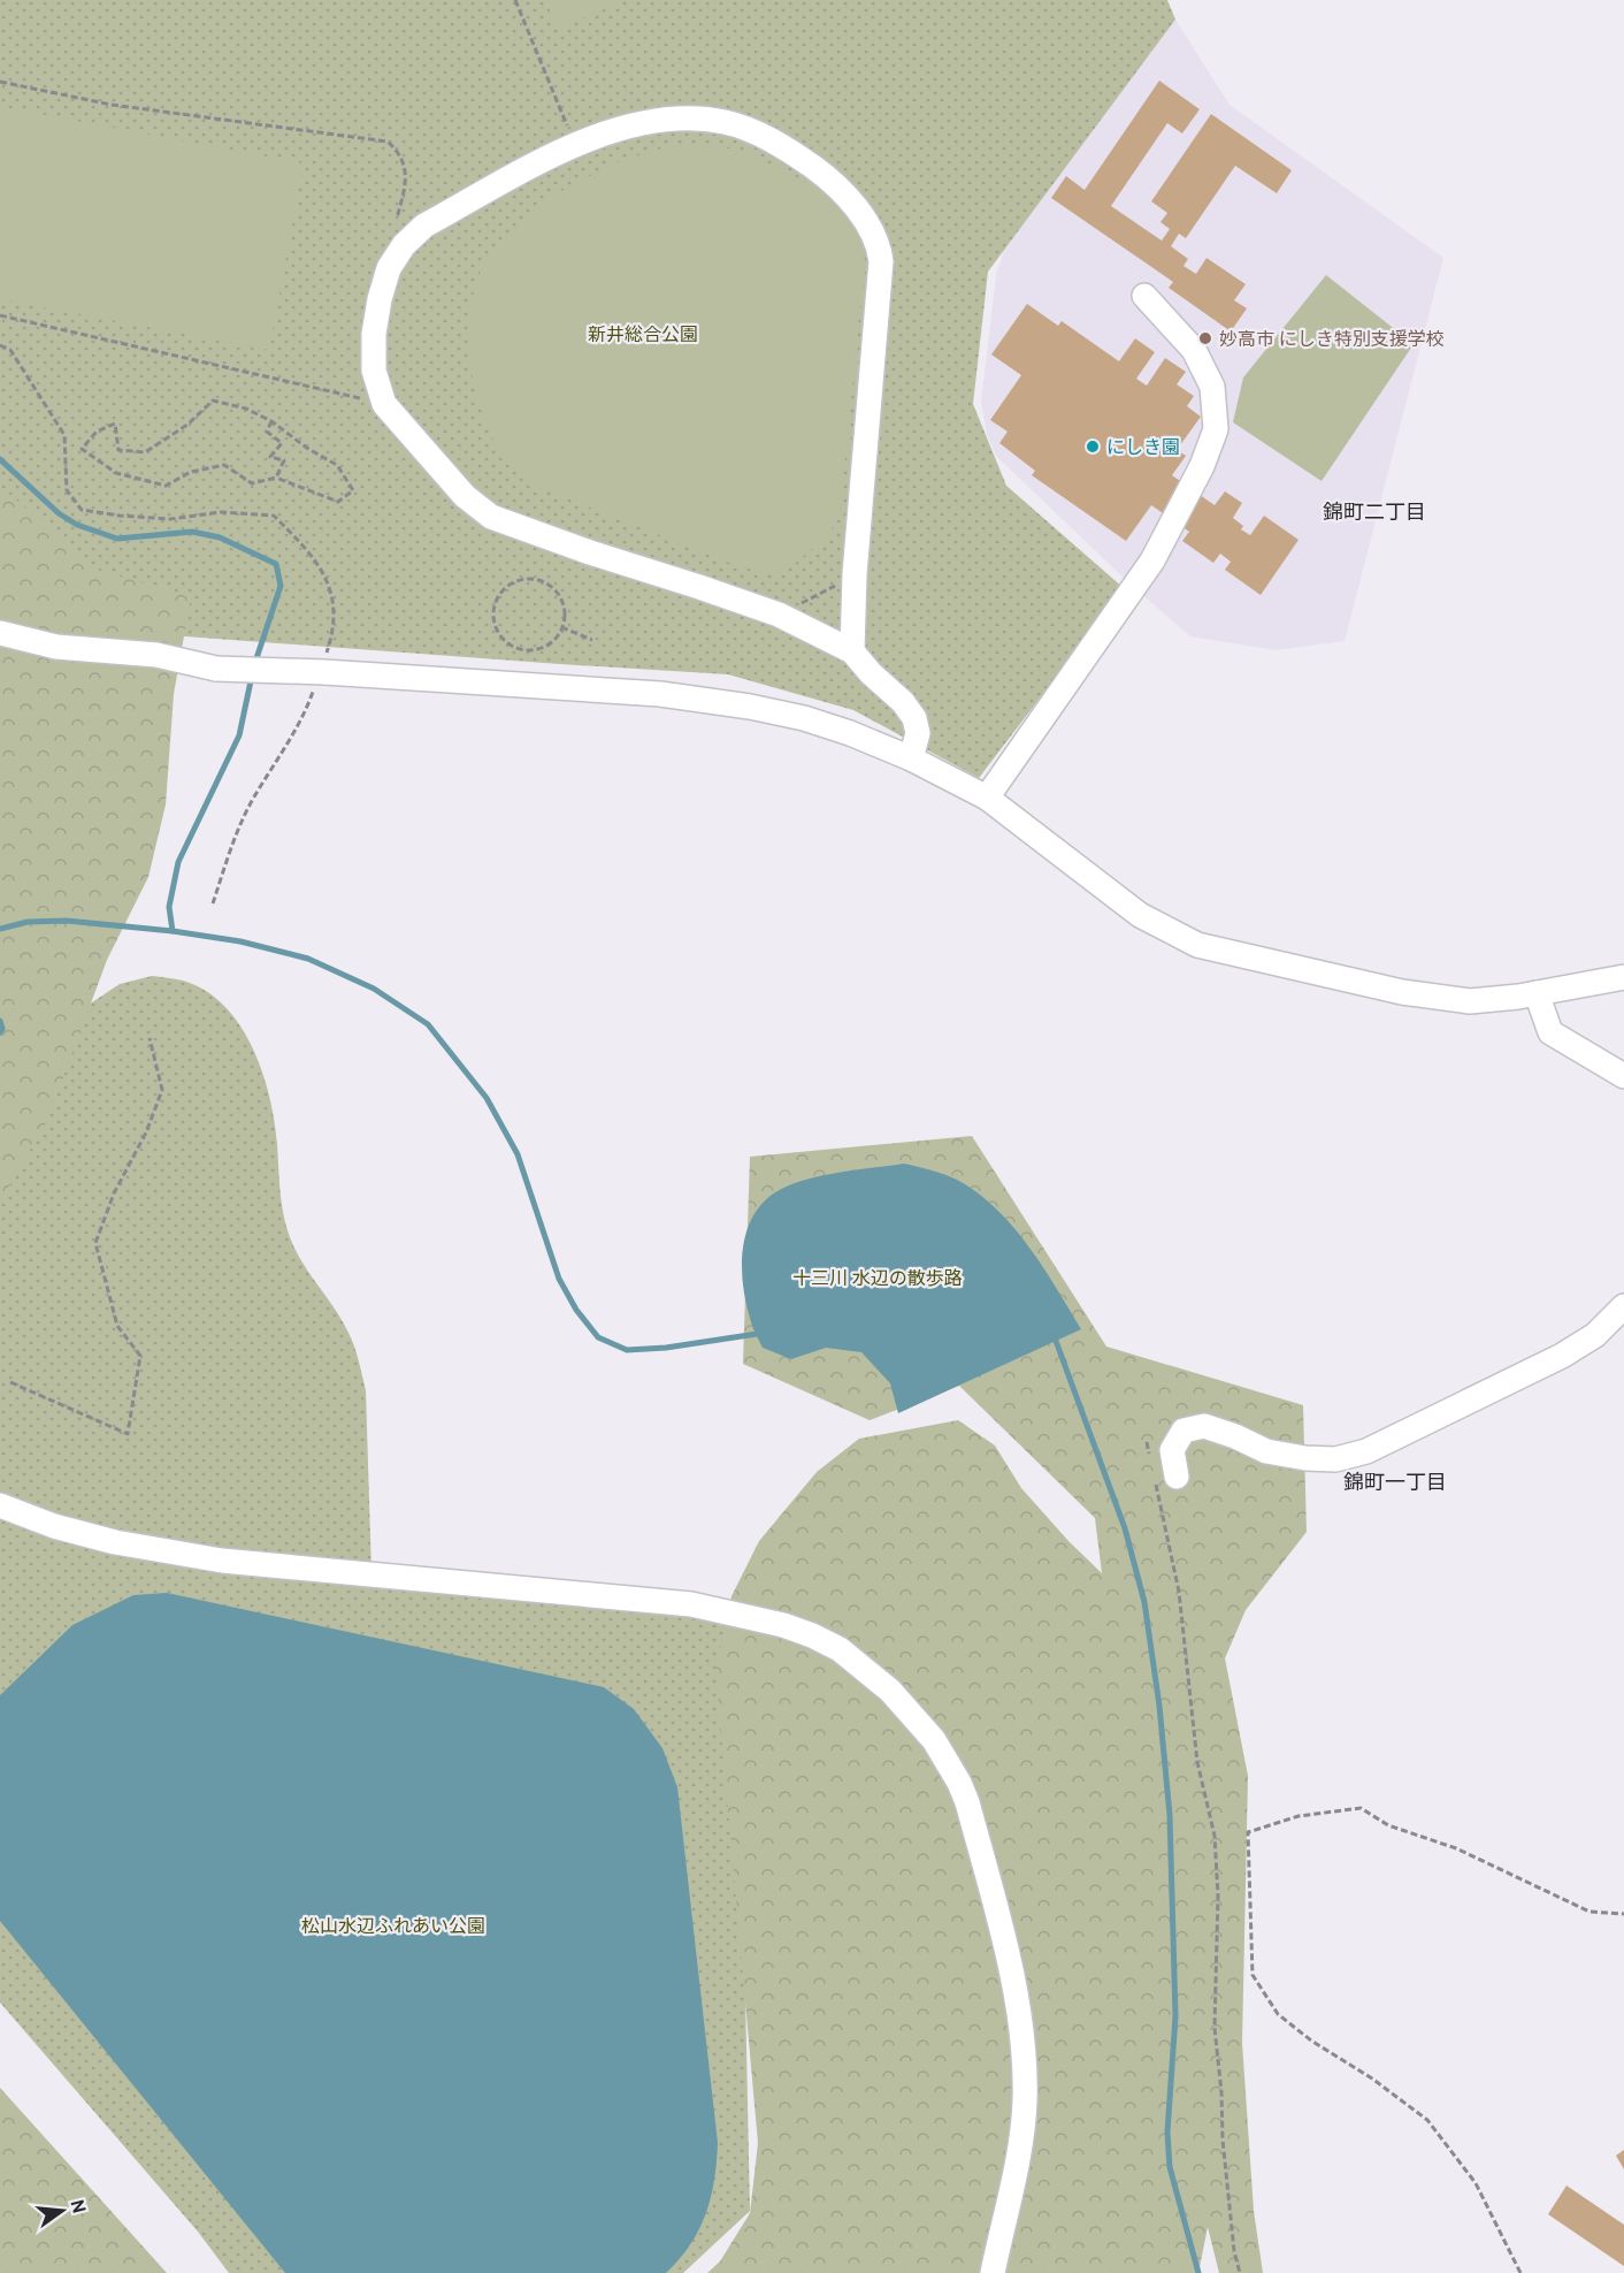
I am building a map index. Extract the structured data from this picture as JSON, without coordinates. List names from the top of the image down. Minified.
{"districts":["錦町二丁目","錦町一丁目"],"parks":["新井総合公園","十三川 水辺の散歩路","松山水辺ふれあい公園"],"places":["妙高市 にしき特別支援学校","にしき園"],"north":"right"}
